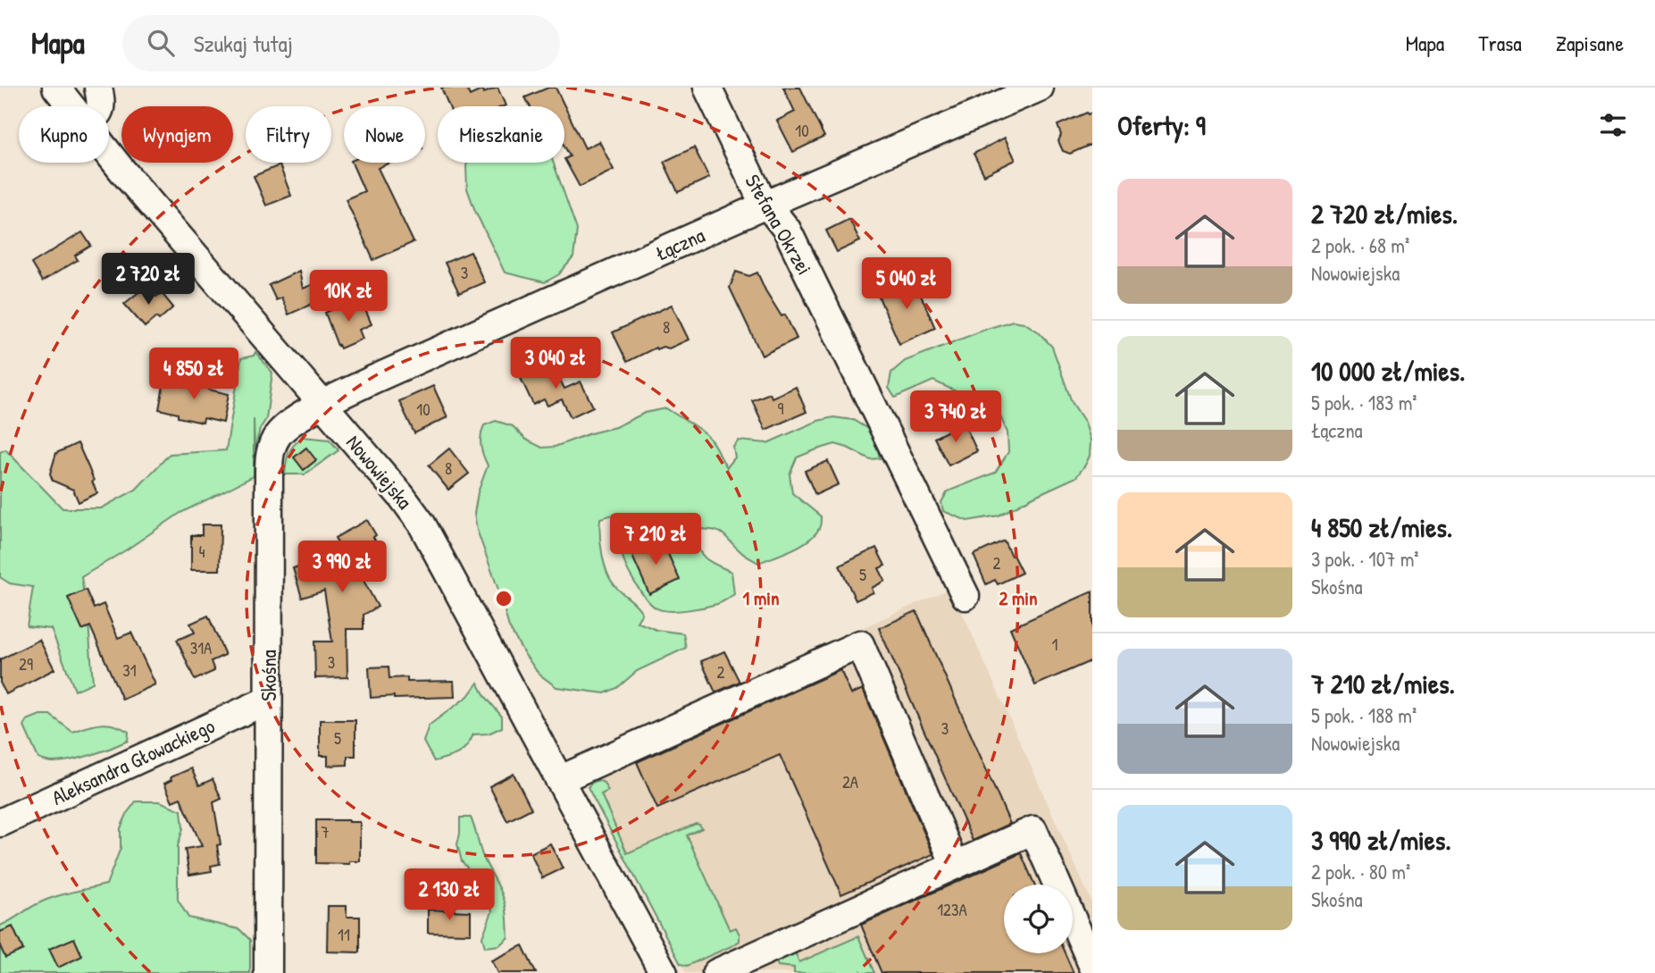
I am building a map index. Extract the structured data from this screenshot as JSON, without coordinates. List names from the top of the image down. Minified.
{"streets":{"street":["Stefana Okrzei","Łączna","Nowowiejska","Skośna","Aleksandra Głowackiego"]},"crossings":[["Stefana Okrzei","Łączna"],["Łączna","Nowowiejska"],["Łączna","Skośna"],["Nowowiejska","Skośna"],["Skośna","Aleksandra Głowackiego"]],"house_numbers":["10","3","8","9","10","8","4","2","5","1","31A","3","29","31","2","3","5","2A","7","123A","11"],"page":{"header":"Mapa","search":"Szukaj tutaj","nav":["Mapa","Trasa","Zapisane"],"heading":"Oferty: 9","chip":["Kupno","Wynajem","Filtry","Nowe","Mieszkanie"],"list":[{"name":"2 720 zł/mies.","note":"2 pok. · 68 m² · Nowowiejska"},{"name":"10 000 zł/mies.","note":"5 pok. · 183 m² · Łączna"},{"name":"4 850 zł/mies.","note":"3 pok. · 107 m² · Skośna"},{"name":"7 210 zł/mies.","note":"5 pok. · 188 m² · Nowowiejska"},{"name":"3 990 zł/mies.","note":"2 pok. · 80 m² · Skośna"}],"price":["2 720 zł","5 040 zł","10K zł","3 040 zł","4 850 zł","3 740 zł","7 210 zł","3 990 zł","2 130 zł"]},"rings":["1 min","2 min"]}
